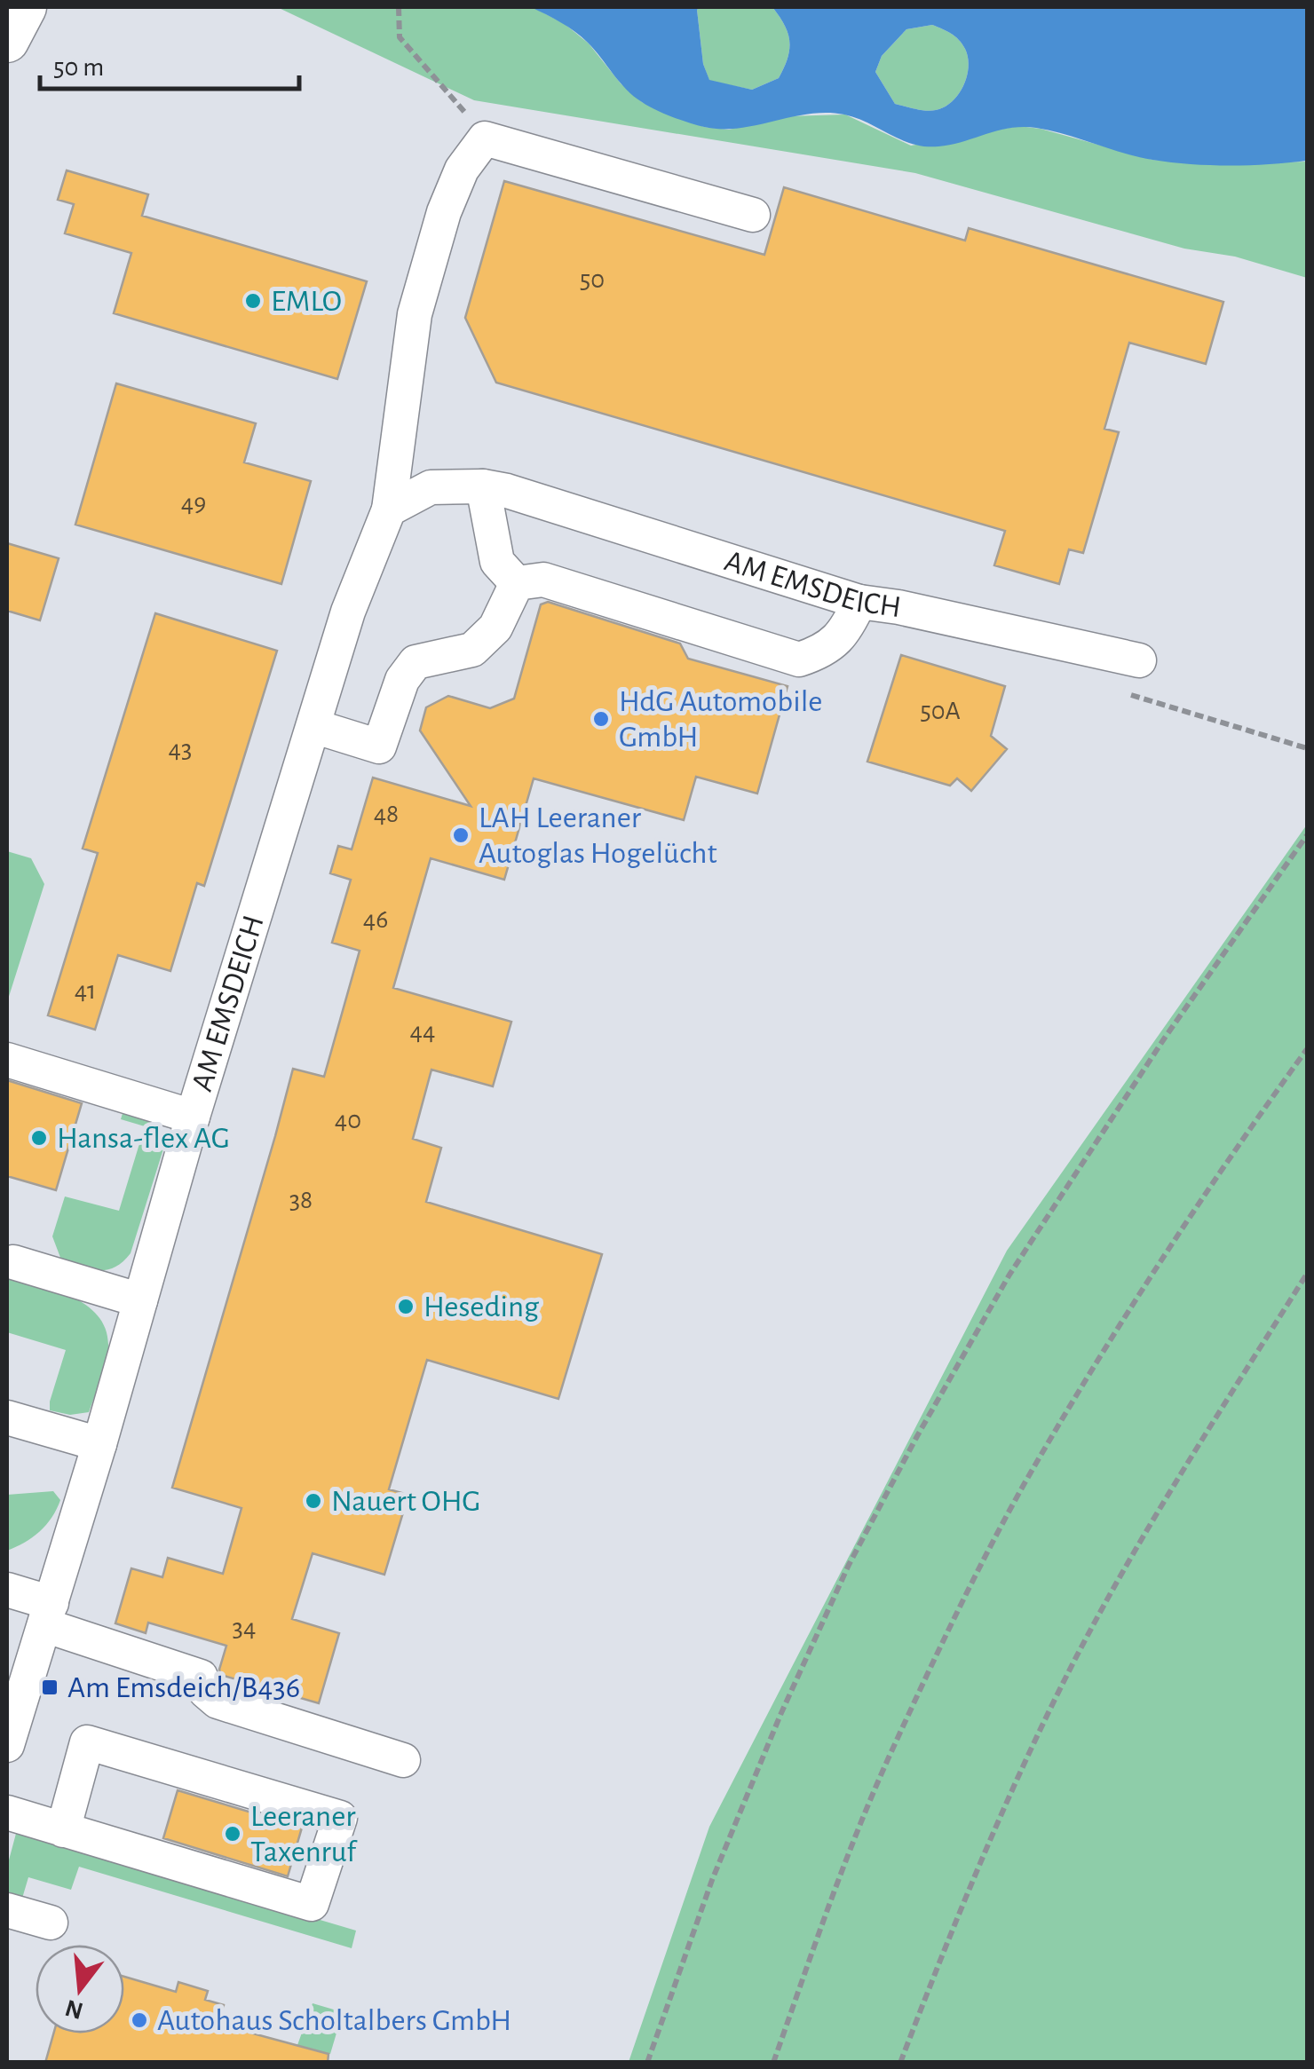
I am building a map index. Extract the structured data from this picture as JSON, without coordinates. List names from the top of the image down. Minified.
{"streets":{"street":["AM EMSDEICH"]},"places":{"other":["EMLO","HdG Automobile GmbH","LAH Leeraner Autoglas Hogelücht","Hansa-flex AG","Heseding","Nauert OHG","Leeraner Taxenruf","Autohaus Scholtalbers GmbH"],"transit":["Am Emsdeich/B436"]},"house_numbers":["50","49","50A","43","48","46","41","44","40","38","34"],"scale_bar":"50 m","north":"bottom"}
